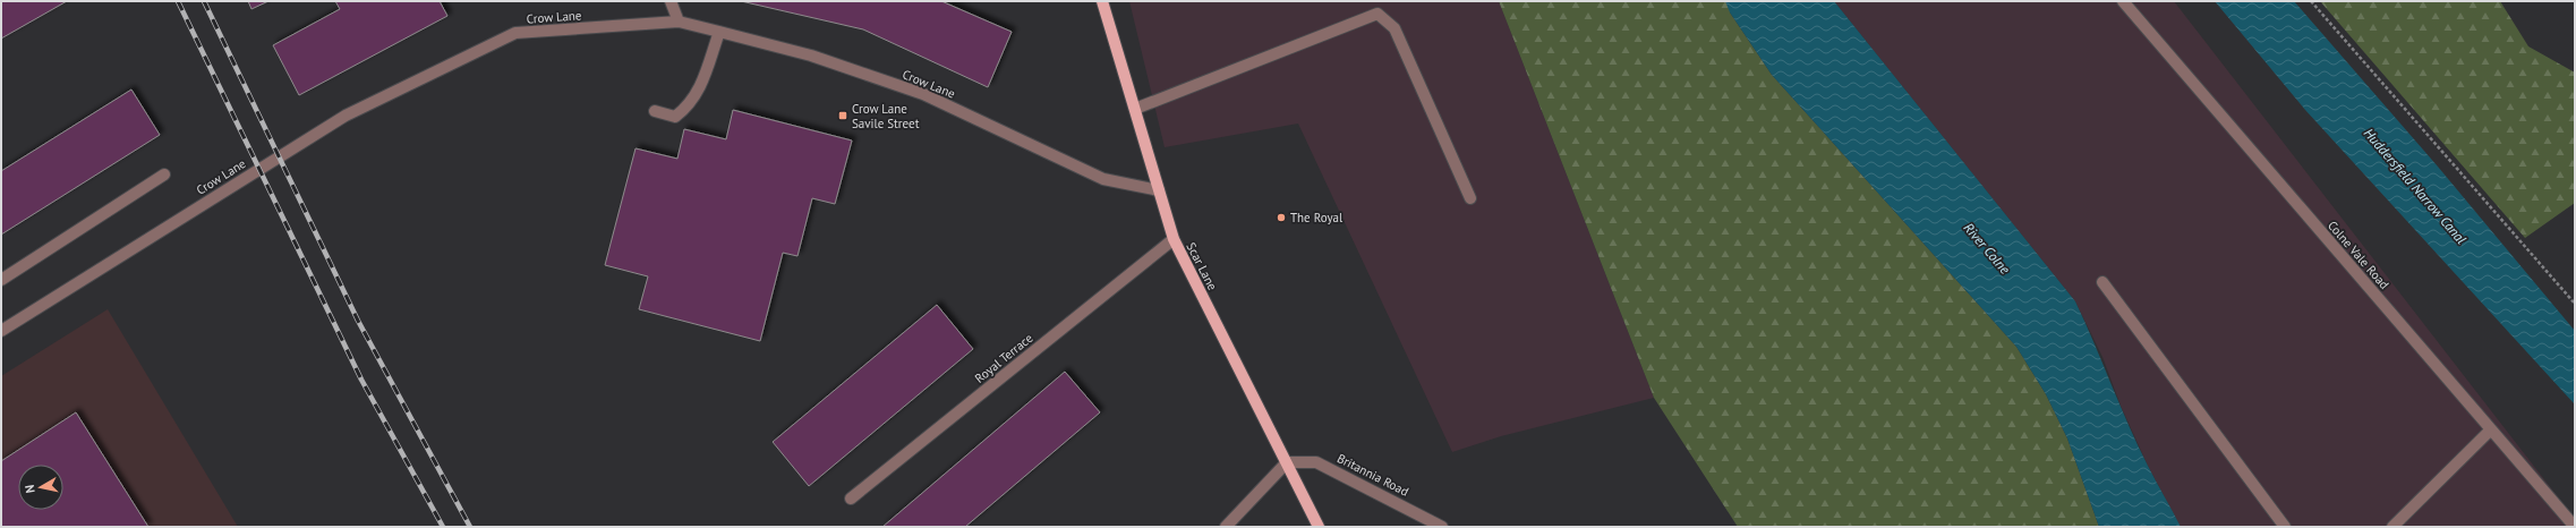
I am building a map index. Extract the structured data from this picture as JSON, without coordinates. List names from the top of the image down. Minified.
{"streets":{"main road":["Scar Lane"],"street":["Crow Lane","Colne Vale Road","Royal Terrace","Britannia Road"]},"crossings":[["Crow Lane","Scar Lane"],["Scar Lane","Royal Terrace"],["Scar Lane","Britannia Road"]],"water":["Huddersfield Narrow Canal","River Colne"],"places":{"transit":["Crow Lane Savile Street"],"other":["The Royal"]},"north":"left"}
